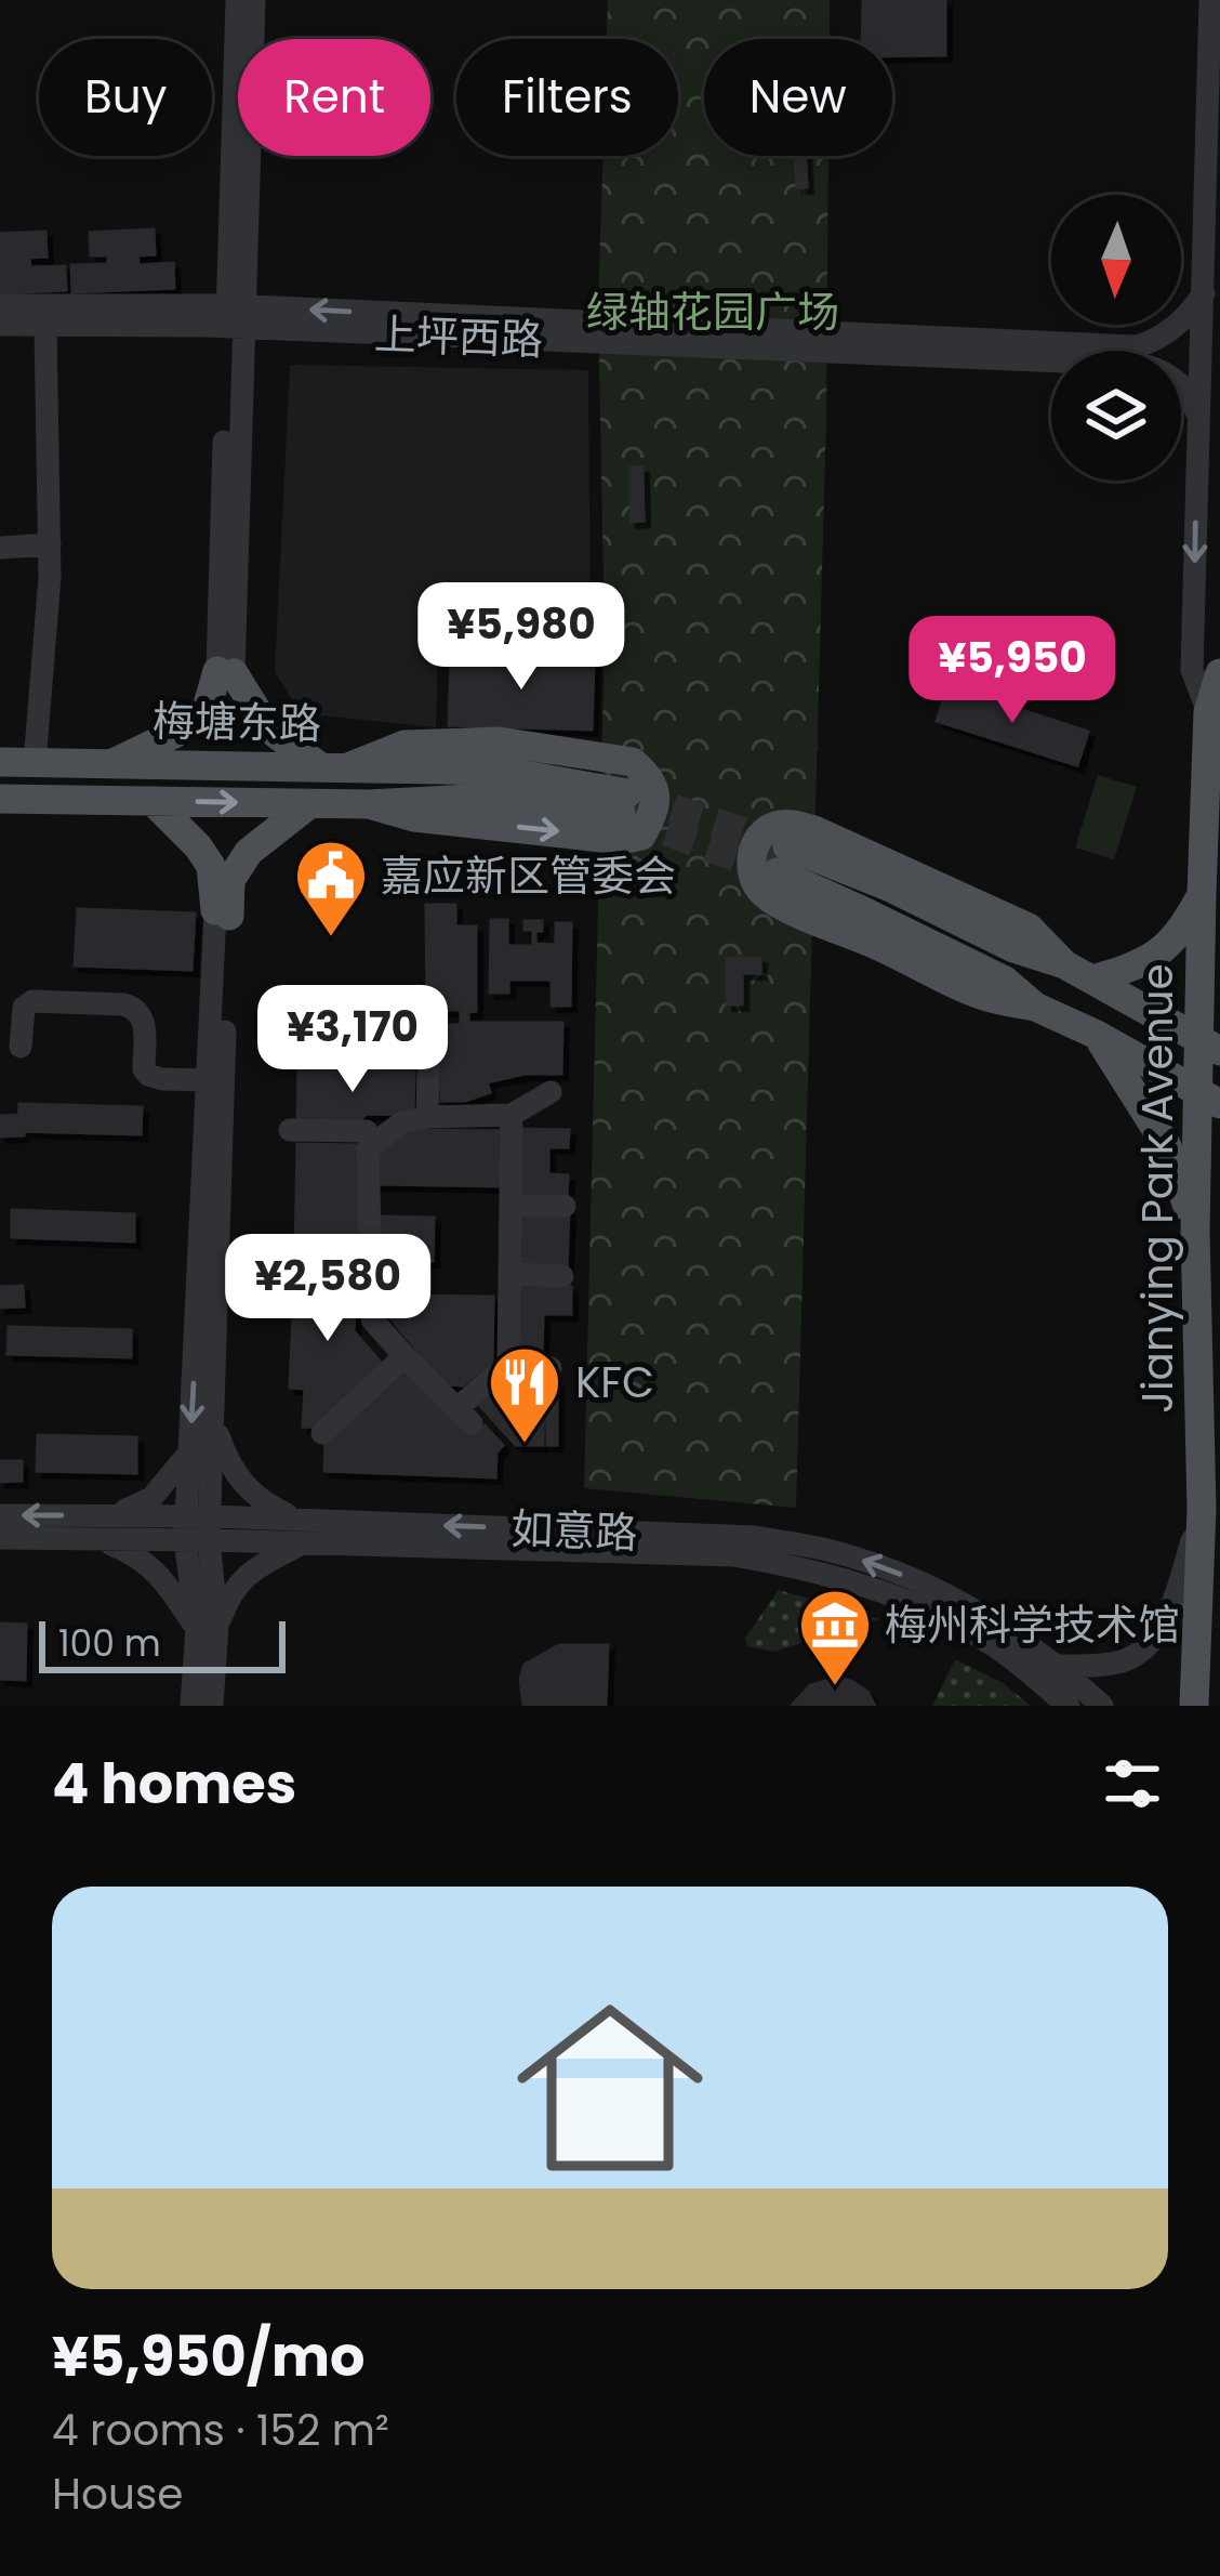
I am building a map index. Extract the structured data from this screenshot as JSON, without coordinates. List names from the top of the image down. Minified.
{"streets":{"main road":["梅塘东路","Jianying Park Avenue"],"street":["上坪西路","如意路"]},"parks":["绿轴花园广场"],"places":{"public building":["嘉应新区管委会"],"restaurant":["KFC"],"museum":["梅州科学技术馆"]},"scale_bar":"100 m","north":"bottom","page":{"chip":["Buy","Rent","Filters","New"],"price":["¥5,980","¥5,950","¥3,170","¥2,580"],"scale":"100 m","heading":"4 homes","list":[{"name":"¥5,950/mo","note":"4 rooms · 152 m² · House"}]}}
